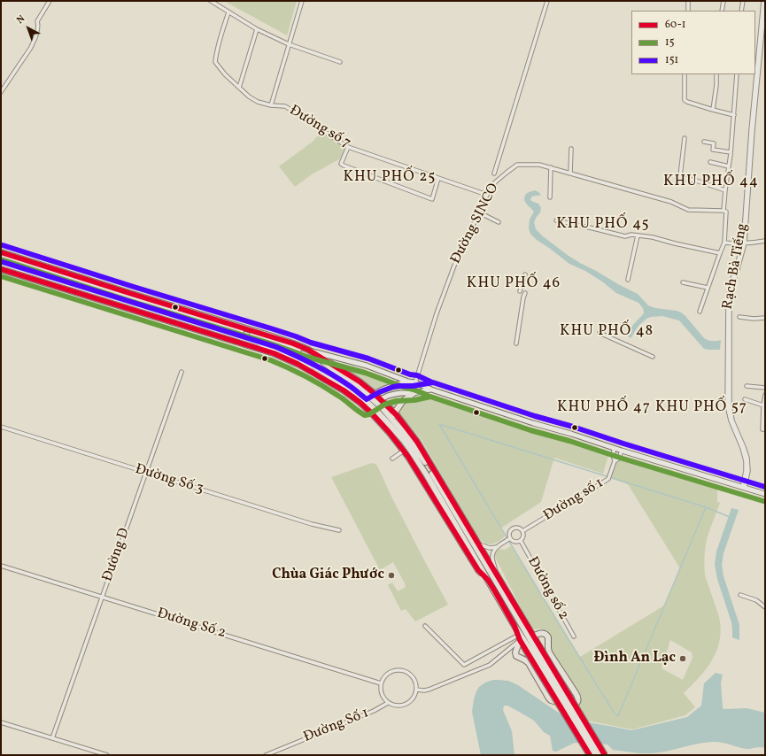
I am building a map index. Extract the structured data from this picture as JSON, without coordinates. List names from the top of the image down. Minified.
{"streets":{"street":["Đường số 7","Đường SINCO","Rạch Bà Tiếng","Đường Số 3","Đường số 1","Đường D","Đường số 2","Đường Số 2","Đường Số 1"]},"crossings":[["Đường số 7","Đường SINCO"],["Đường Số 3","Đường D"],["Đường số 1","Đường số 2"],["Đường D","Đường Số 2"],["Đường Số 2","Đường Số 1"]],"districts":["KHU PHỐ 25","KHU PHỐ 44","KHU PHỐ 45","KHU PHỐ 46","KHU PHỐ 48","KHU PHỐ 47","KHU PHỐ 57"],"places":["Chùa Giác Phước","Đình An Lạc"],"lines":["transit line 151","transit line 60-1","transit line 15"],"legend":["60-1","15","151"],"north":"top left"}
